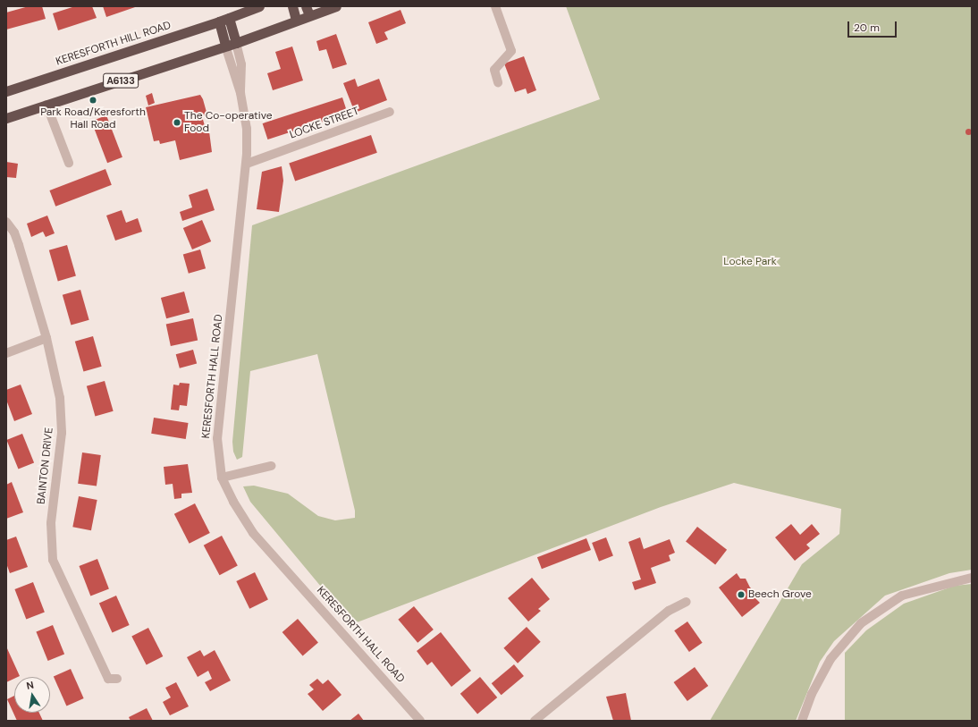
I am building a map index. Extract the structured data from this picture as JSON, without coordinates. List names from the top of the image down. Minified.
{"streets":{"highway":["KERESFORTH HILL ROAD","A6133"],"street":["LOCKE STREET","KERESFORTH HALL ROAD","BAINTON DRIVE"]},"crossings":[["KERESFORTH HILL ROAD","A6133"],["A6133","KERESFORTH HALL ROAD"],["LOCKE STREET","KERESFORTH HALL ROAD"]],"parks":["Locke Park"],"places":["Park Road/Keresforth Hall Road","The Co-operative Food","Beech Grove"],"scale_bar":"20 m","north":"top"}
